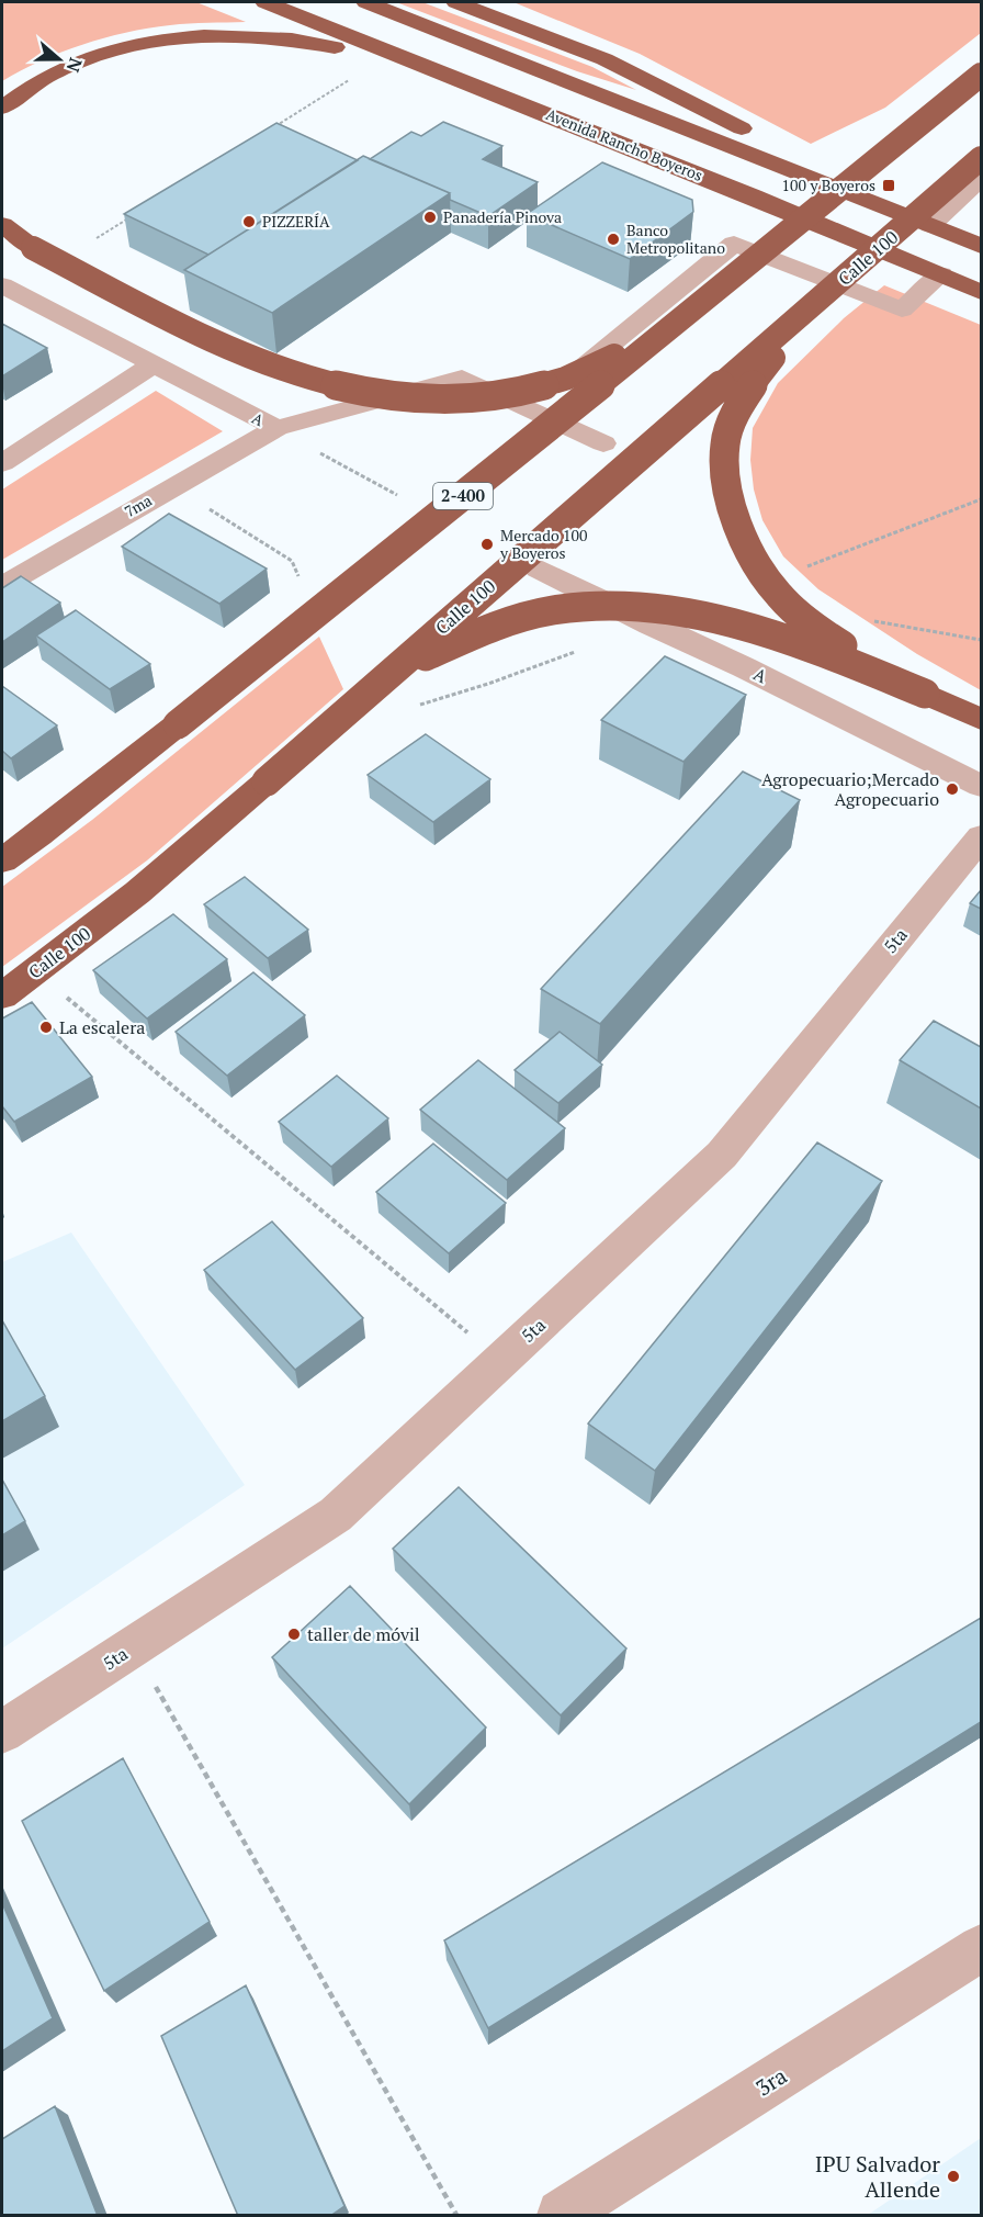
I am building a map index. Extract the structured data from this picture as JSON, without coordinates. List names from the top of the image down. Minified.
{"streets":{"highway":["Avenida Rancho Boyeros","Calle 100","2-400"],"street":["A","7ma","5ta","3ra"]},"crossings":[["A","7ma"]],"places":{"transit":["100 y Boyeros"],"other":["Panadería Pinova","PIZZERÍA","Banco Metropolitano","Mercado 100 y Boyeros","Agropecuario;Mercado Agropecuario","La escalera","taller de móvil","IPU Salvador Allende"]},"north":"right"}
